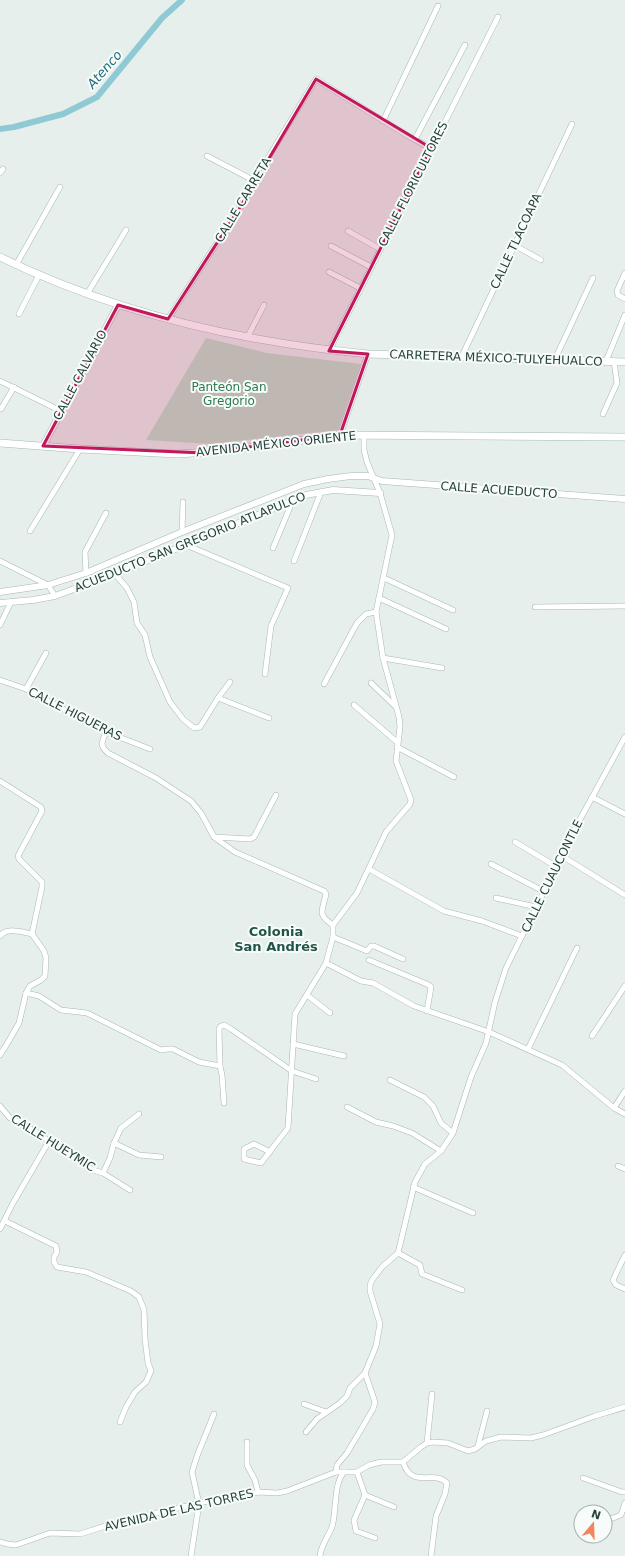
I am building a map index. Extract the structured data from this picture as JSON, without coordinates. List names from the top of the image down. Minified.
{"streets":{"main road":["CARRETERA MÉXICO-TULYEHUALCO","AVENIDA MÉXICO ORIENTE"],"street":["CALLE FLORICULTORES","CALLE CARRETA","CALLE TLACOAPA","CALLE CALVARIO","CALLE ACUEDUCTO","ACUEDUCTO SAN GREGORIO ATLAPULCO","CALLE HIGUERAS","CALLE CUAUCONTLE","CALLE HUEYMIC","AVENIDA DE LAS TORRES"]},"crossings":[["CALLE FLORICULTORES","CARRETERA MÉXICO-TULYEHUALCO"],["CALLE CARRETA","CARRETERA MÉXICO-TULYEHUALCO"],["CALLE TLACOAPA","CARRETERA MÉXICO-TULYEHUALCO"],["CARRETERA MÉXICO-TULYEHUALCO","CALLE CALVARIO"],["CALLE CALVARIO","AVENIDA MÉXICO ORIENTE"],["CALLE ACUEDUCTO","ACUEDUCTO SAN GREGORIO ATLAPULCO"]],"districts":["Colonia San Andrés"],"water":["Atenco"],"parks":["Panteón San Gregorio"],"north":"top"}
